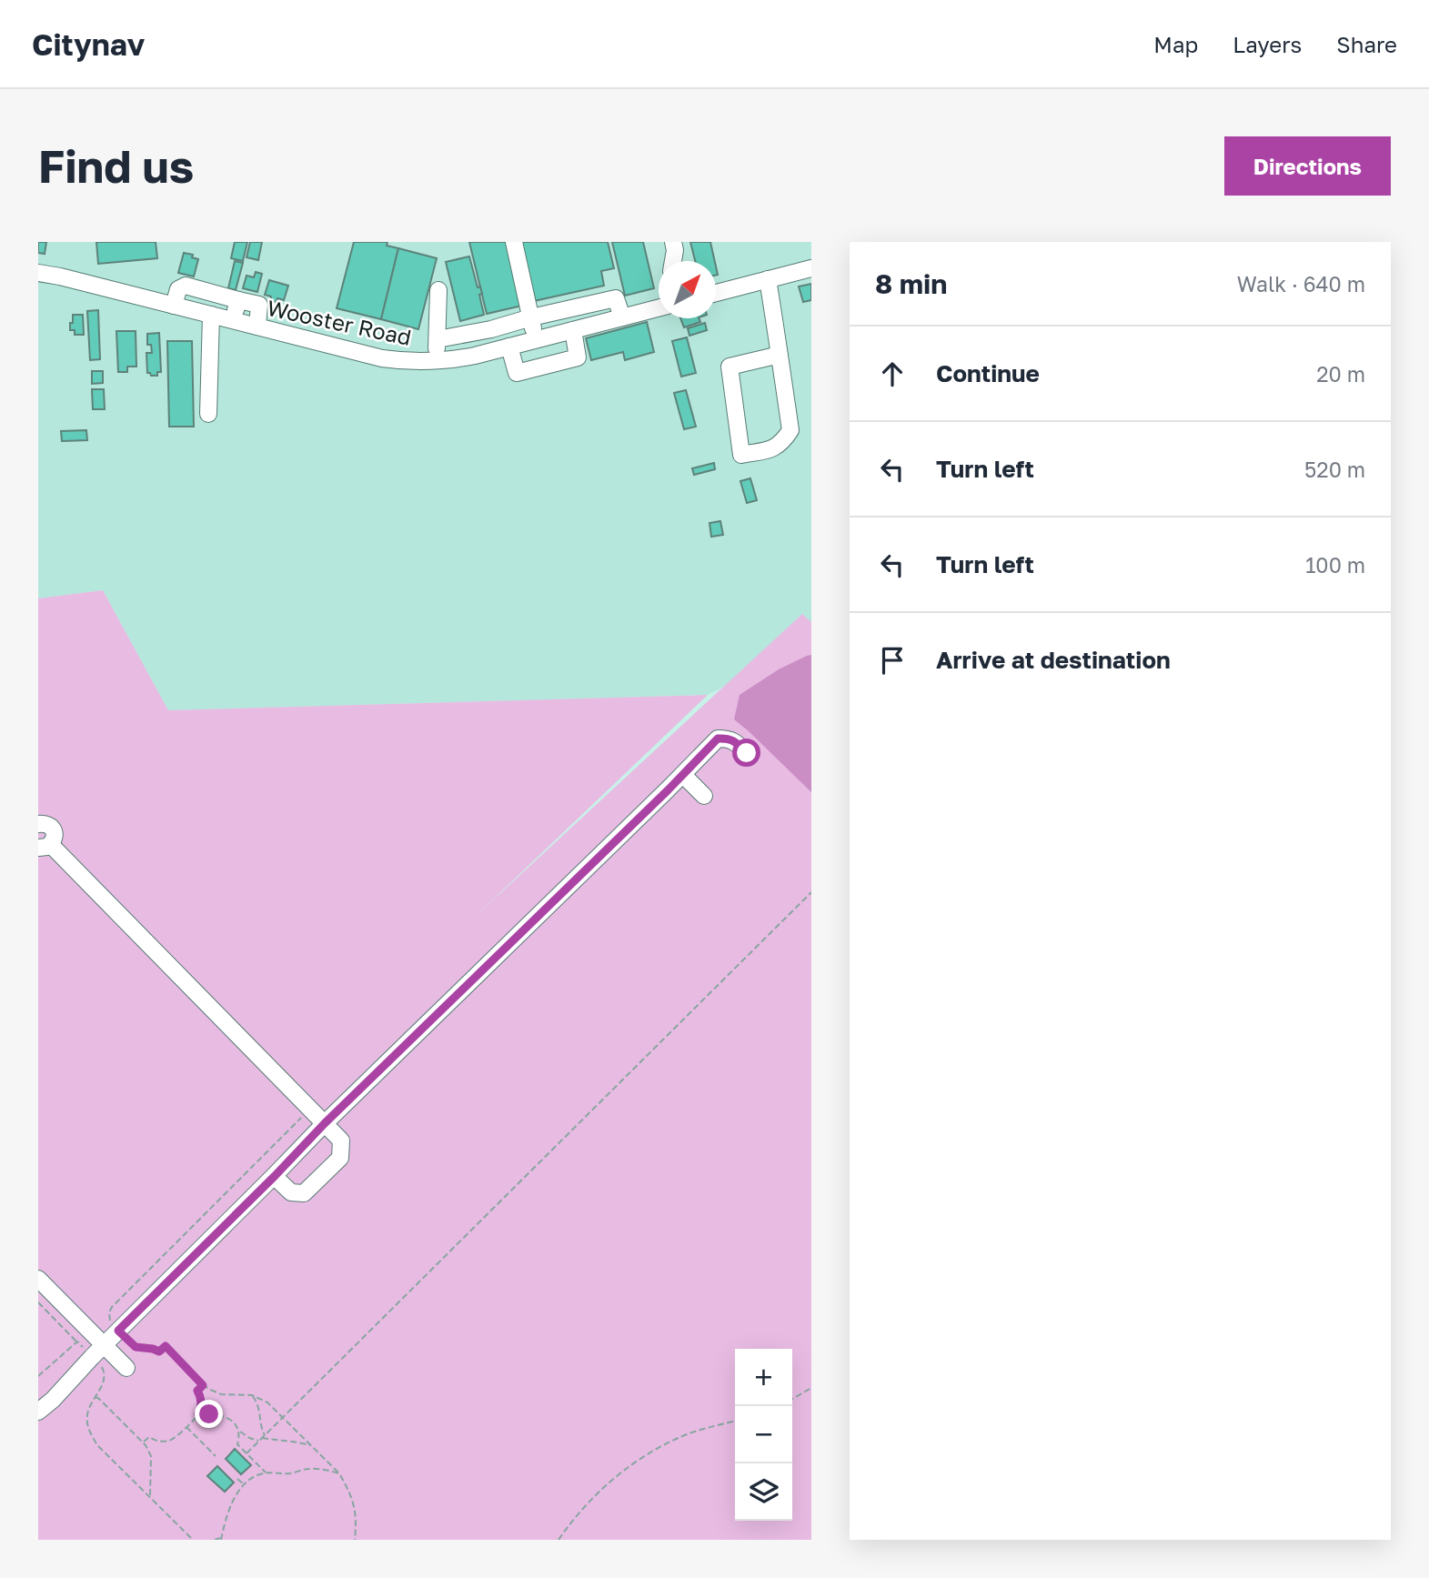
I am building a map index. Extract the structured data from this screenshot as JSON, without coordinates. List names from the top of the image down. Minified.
{"streets":{"street":["Wooster Road"]},"north":"top right","page":{"header":"Citynav","nav":["Map","Layers","Share"],"buttons":"Directions","title":"Find us","heading":["8 min","Walk · 640 m"],"list":[["Continue","20 m"],["Turn left","520 m"],["Turn left","100 m"],"Arrive at destination"],"map_buttons":["+","−"]}}
